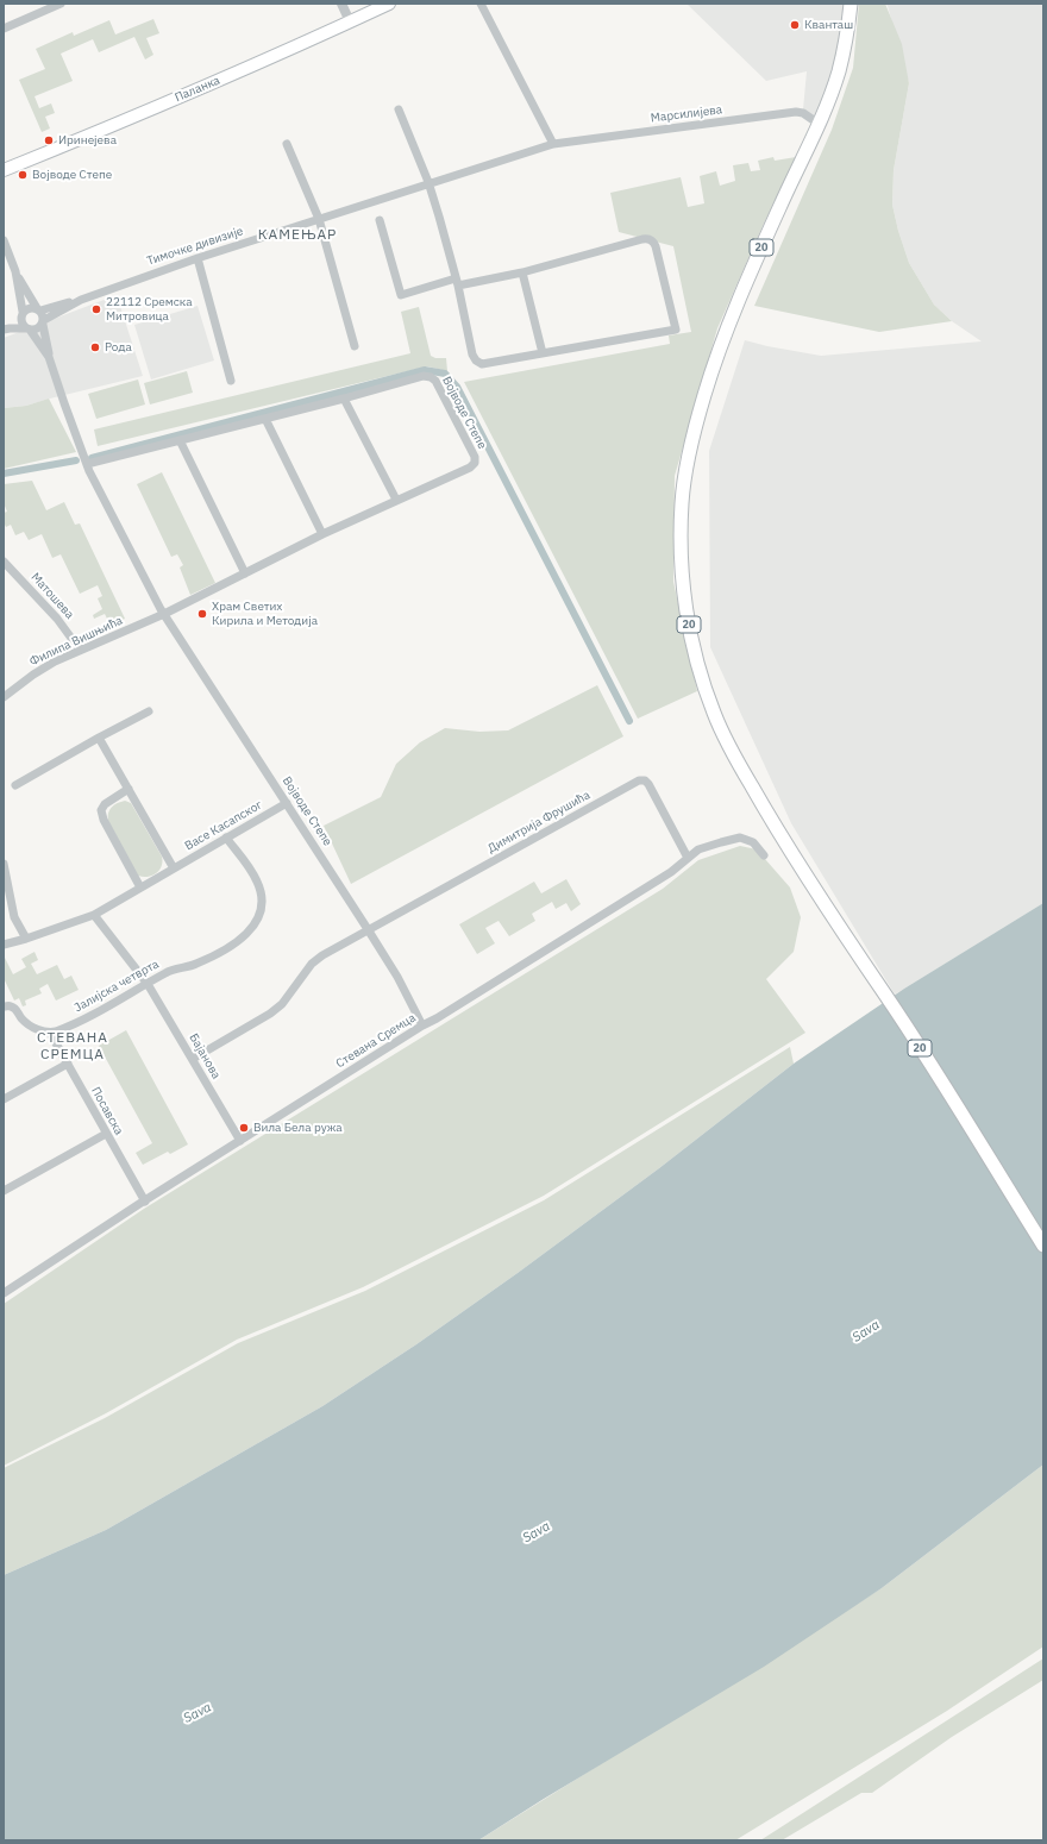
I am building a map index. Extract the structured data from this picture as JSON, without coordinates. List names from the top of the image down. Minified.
{"streets":{"main road":["Паланка","20"],"street":["Марсилијева","Тимочке дивизије","Војводе Степе","Матошева","Филипа Вишњића","Димитрија Фрушића","Васе Касапског","Јалијска четврта","Стевана Сремца","Бајанова","Посавска"]},"crossings":[["Марсилијева","Тимочке дивизије"],["Марсилијева","20"],["Тимочке дивизије","Војводе Степе"],["Војводе Степе","Филипа Вишњића"],["Војводе Степе","Димитрија Фрушића"],["Војводе Степе","Васе Касапског"],["Војводе Степе","Стевана Сремца"],["Матошева","Филипа Вишњића"],["Димитрија Фрушића","Стевана Сремца"],["Васе Касапског","Јалијска четврта"],["Васе Касапског","Бајанова"],["Јалијска четврта","Бајанова"],["Јалијска четврта","Посавска"],["Стевана Сремца","Бајанова"],["Стевана Сремца","Посавска"]],"districts":["КАМЕЊАР","СТЕВАНА СРЕМЦА"],"water":["Sava"],"places":["Кванташ","Иринејева","Војводе Степе","22112 Сремска Митровица","Рода","Храм Светих Кирила и Методија","Вила Бела ружа"]}
